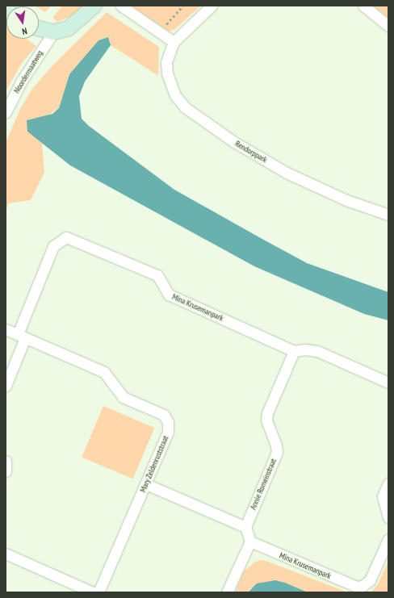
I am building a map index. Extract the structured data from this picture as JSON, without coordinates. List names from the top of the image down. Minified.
{"streets":{"street":["Noordermaatweg","Rendorppark","Mina Krusemanpark","Mary Zeldenruststraat","Annie Romeinstraat"]},"crossings":[["Mina Krusemanpark","Mary Zeldenruststraat"],["Mina Krusemanpark","Annie Romeinstraat"]],"north":"bottom"}
